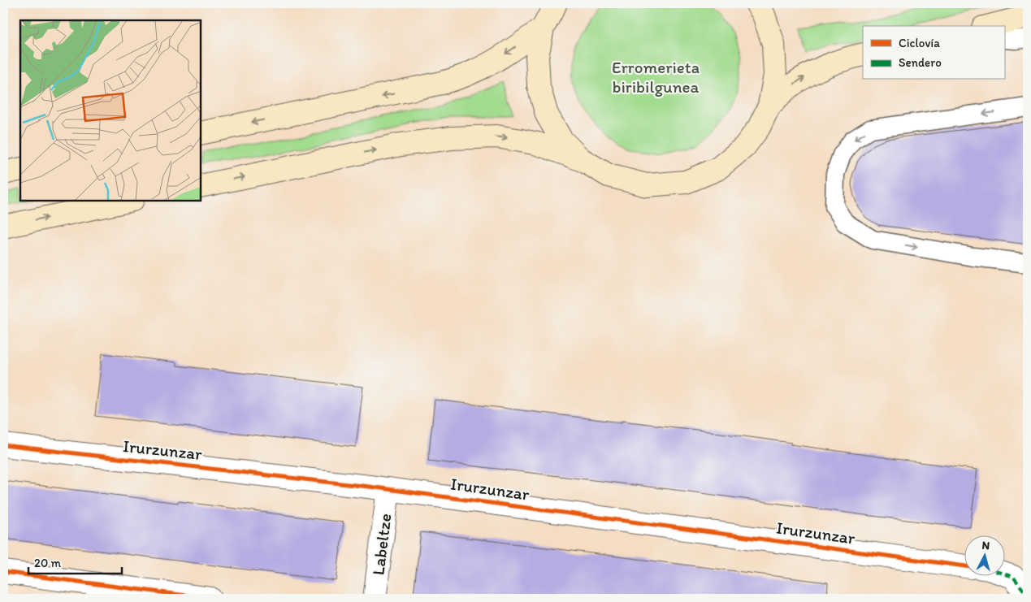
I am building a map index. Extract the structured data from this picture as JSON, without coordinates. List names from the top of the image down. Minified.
{"streets":{"street":["Irurzunzar","Labeltze"]},"crossings":[["Irurzunzar","Labeltze"]],"parks":["Erromerieta biribilgunea"],"legend":["Ciclovía","Sendero"],"scale_bar":"20 m","north":"top"}
